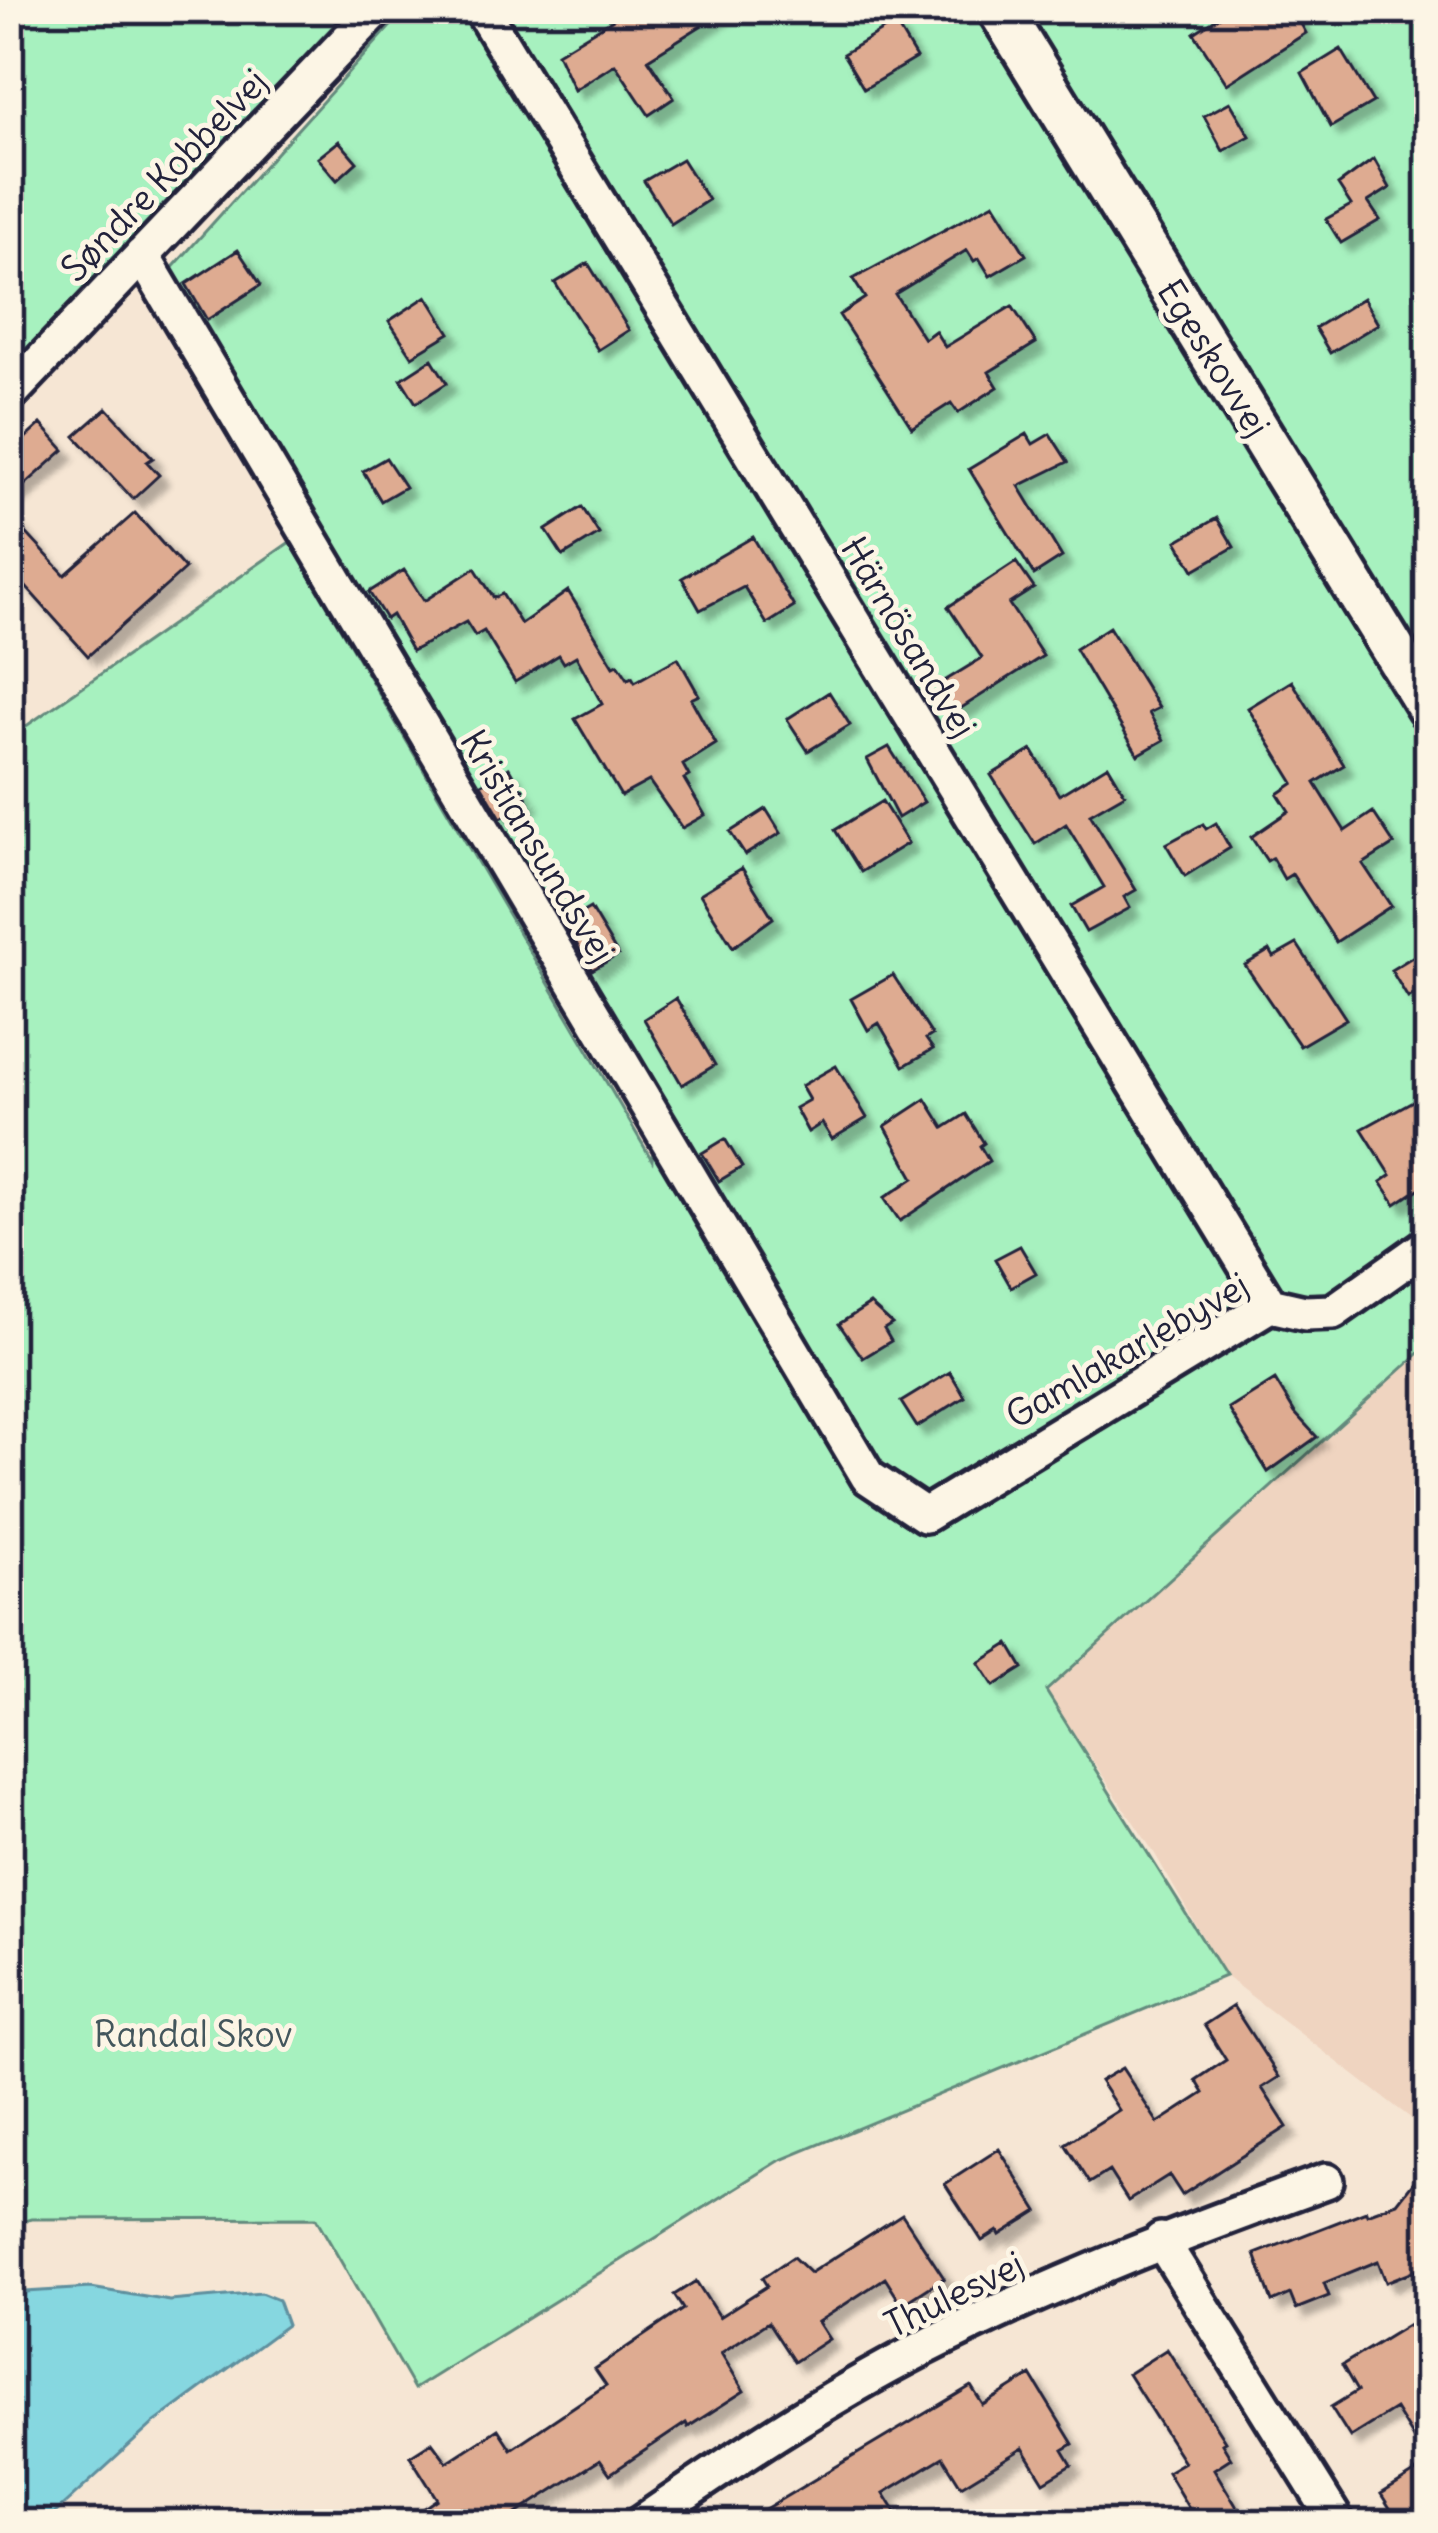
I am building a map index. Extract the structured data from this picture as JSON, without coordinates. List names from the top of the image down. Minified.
{"streets":{"street":["Søndre Kobbelvej","Egeskovvej","Härnösandvej","Kristiansundsvej","Gamlakarlebyvej","Thulesvej"]},"crossings":[["Søndre Kobbelvej","Kristiansundsvej"],["Härnösandvej","Gamlakarlebyvej"],["Kristiansundsvej","Gamlakarlebyvej"]],"parks":["Randal Skov"]}
